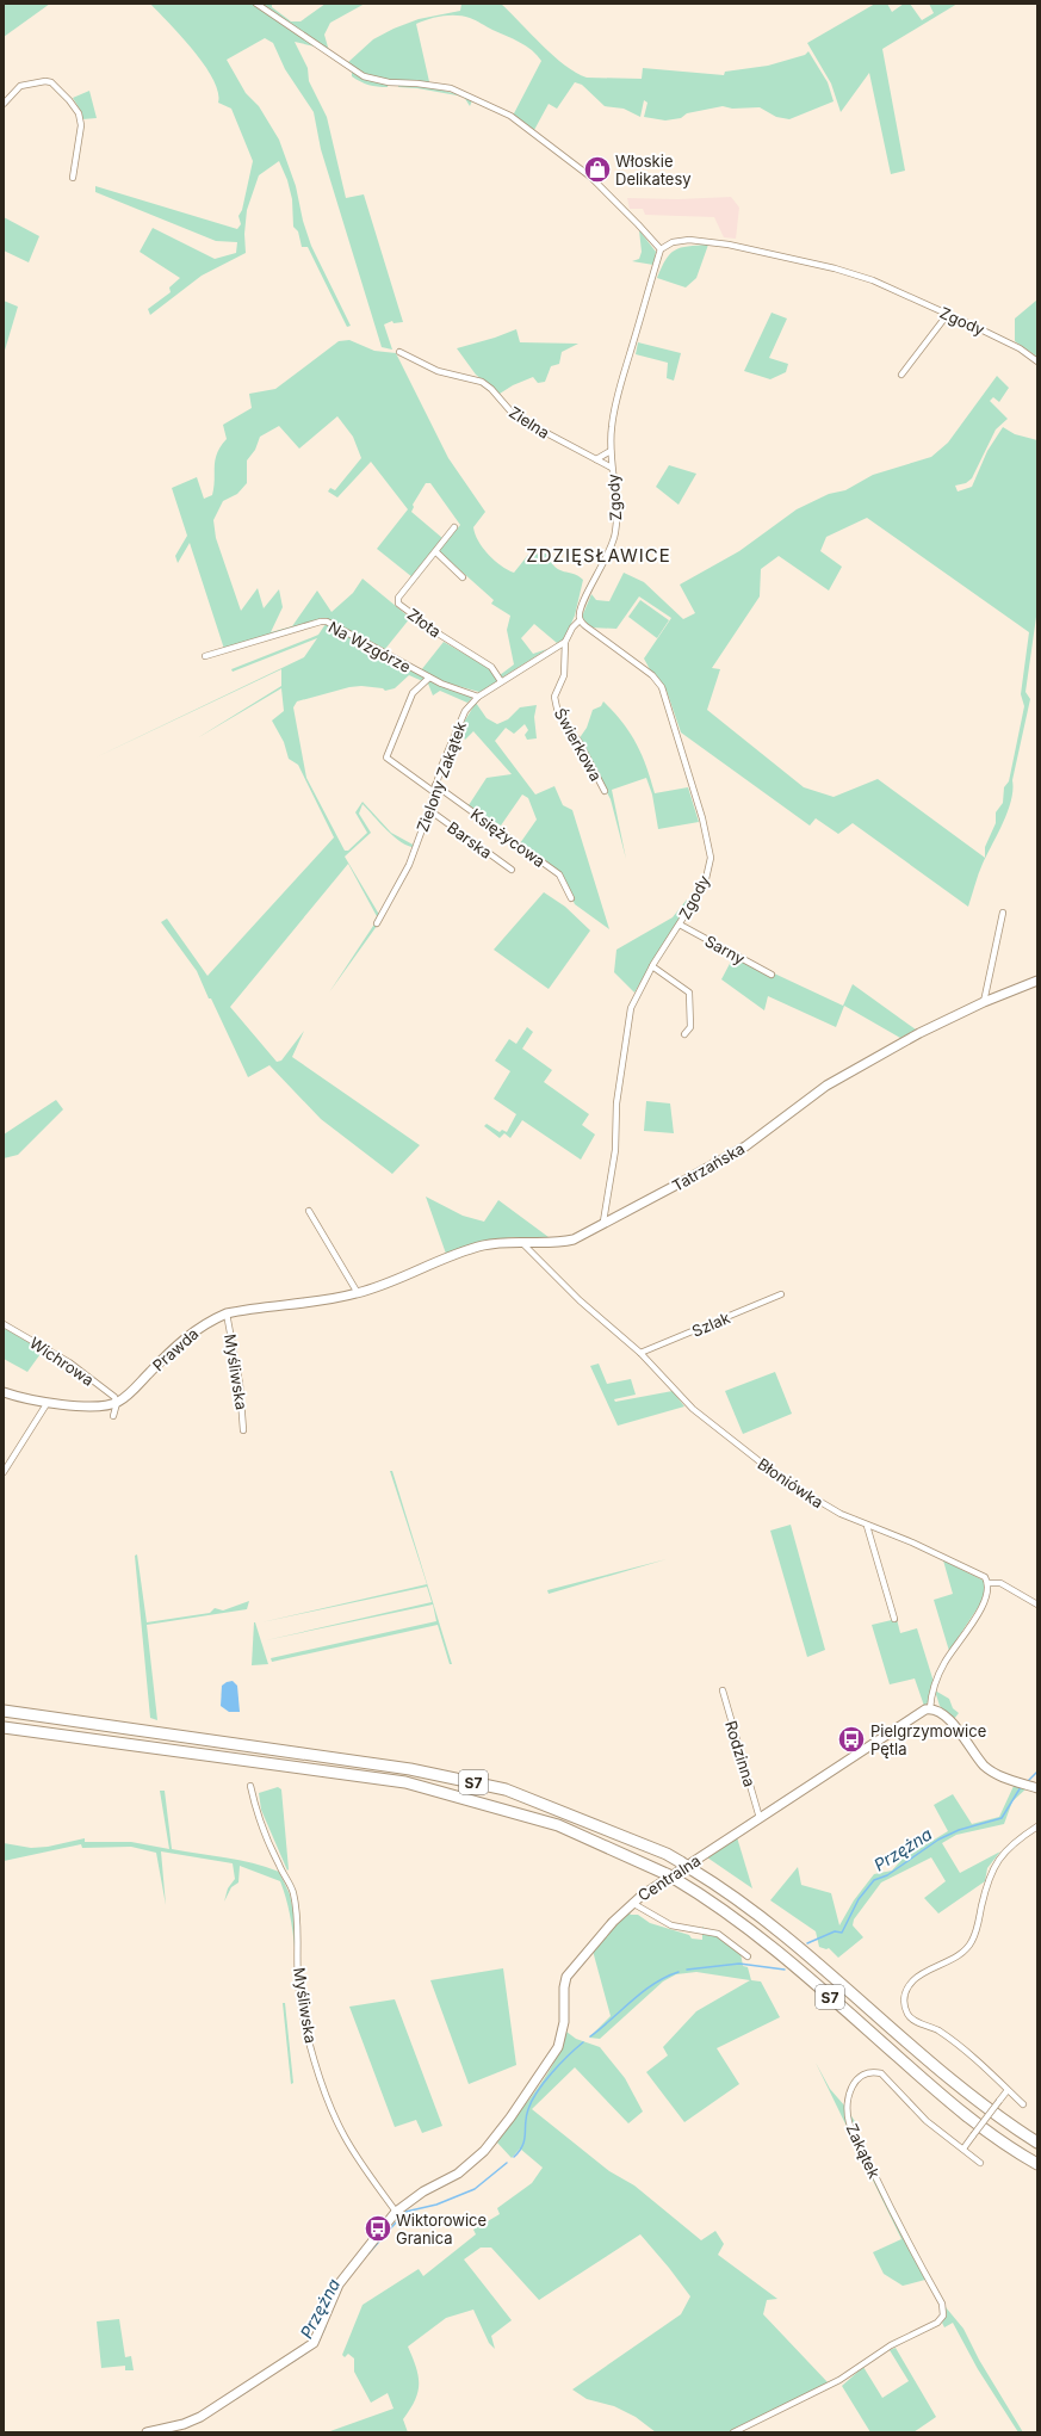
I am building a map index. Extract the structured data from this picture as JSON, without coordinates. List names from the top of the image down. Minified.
{"streets":{"highway":["S7"],"street":["Zgody","Zielna","Złota","Na Wzgórze","Świerkowa","Zielony Zakątek","Księżycowa","Barska","Sarny","Tatrzańska","Szlak","Prawda","Wichrowa","Myśliwska","Błoniówka","Rodzinna","Centralna","Zakątek"]},"crossings":[["Zgody","Zielna"],["Zgody","Zielony Zakątek"],["Zgody","Sarny"],["Zgody","Tatrzańska"],["Złota","Zielony Zakątek"],["Na Wzgórze","Zielony Zakątek"],["Świerkowa","Zielony Zakątek"],["Zielony Zakątek","Księżycowa"],["Zielony Zakątek","Barska"],["Tatrzańska","Prawda"],["Tatrzańska","Błoniówka"],["Szlak","Błoniówka"],["Prawda","Wichrowa"],["Prawda","Myśliwska"],["Myśliwska","Centralna"],["Rodzinna","Centralna"]],"districts":["ZDZIĘSŁAWICE"],"water":["Przężna"],"places":{"shop":["Włoskie Delikatesy"],"bus stop":["Pielgrzymowice Pętla","Wiktorowice Granica"]}}
